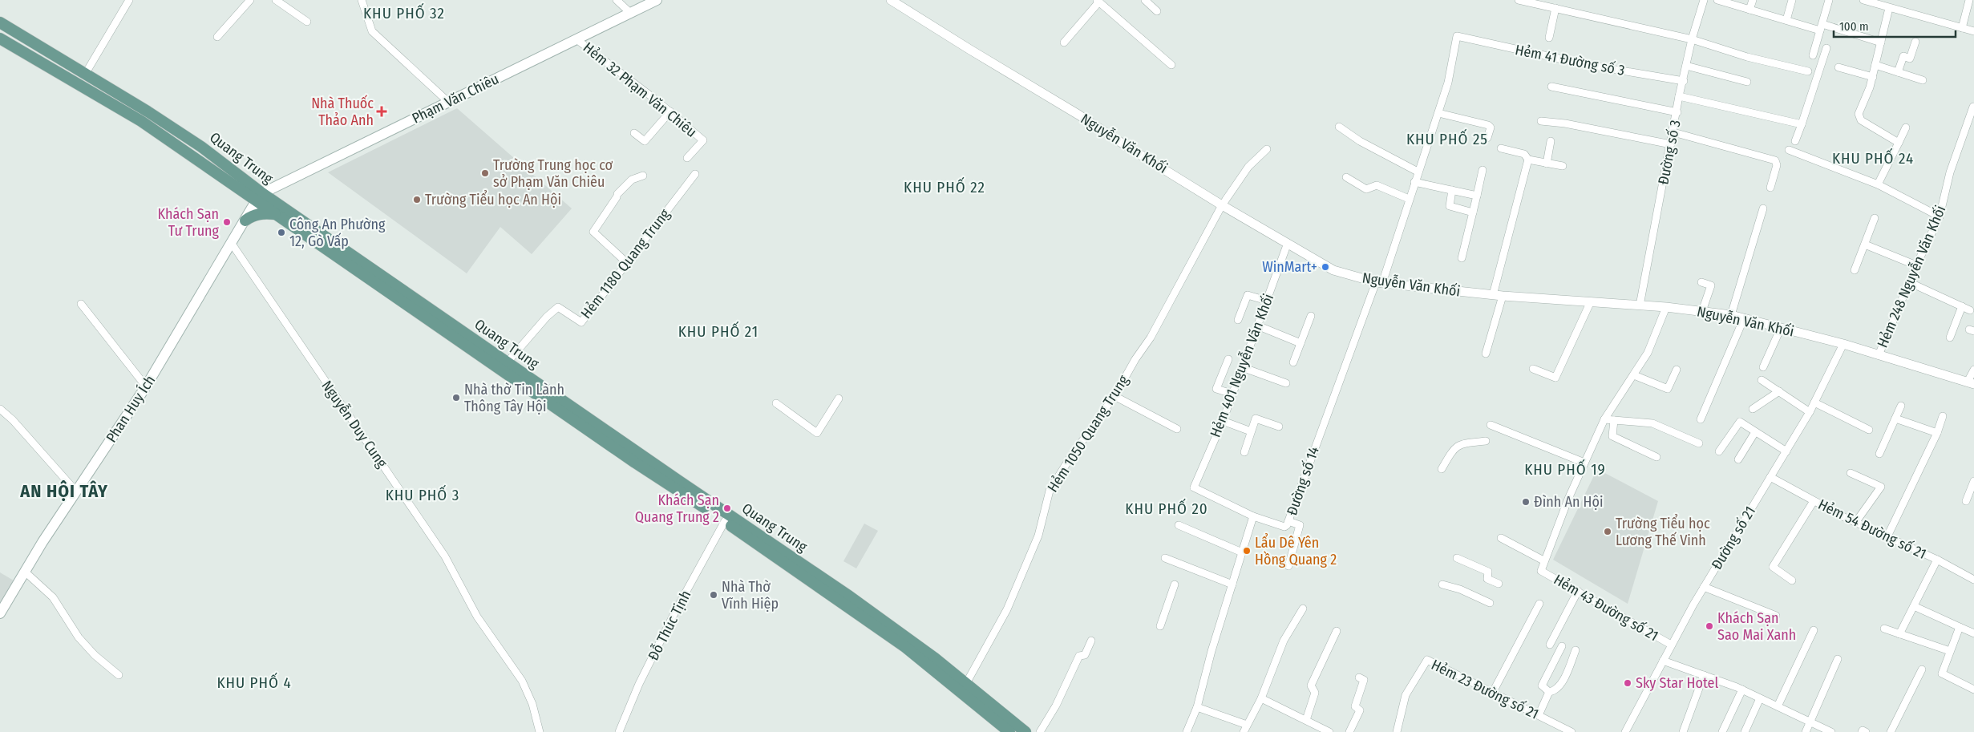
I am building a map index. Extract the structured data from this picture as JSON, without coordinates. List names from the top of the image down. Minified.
{"streets":{"main road":["Phạm Văn Chiêu","Quang Trung","Phan Huy Ích"],"street":["Hẻm 41 Đường số 3","Hẻm 32 Phạm Văn Chiêu","Nguyễn Văn Khối","Đường số 3","Hẻm 1180 Quang Trung","Hẻm 248 Nguyễn Văn Khối","Hẻm 401 Nguyễn Văn Khối","Nguyễn Duy Cung","Hẻm 1050 Quang Trung","Đường số 14","Hẻm 54 Đường số 21","Đường số 21","Hẻm 43 Đường số 21","Đỗ Thúc Tịnh","Hẻm 23 Đường số 21"]},"crossings":[["Hẻm 41 Đường số 3","Đường số 3"],["Hẻm 41 Đường số 3","Đường số 14"],["Hẻm 32 Phạm Văn Chiêu","Phạm Văn Chiêu"],["Phạm Văn Chiêu","Quang Trung"],["Phạm Văn Chiêu","Phan Huy Ích"],["Nguyễn Văn Khối","Đường số 3"],["Nguyễn Văn Khối","Hẻm 248 Nguyễn Văn Khối"],["Nguyễn Văn Khối","Hẻm 401 Nguyễn Văn Khối"],["Nguyễn Văn Khối","Hẻm 1050 Quang Trung"],["Nguyễn Văn Khối","Đường số 14"],["Nguyễn Văn Khối","Đường số 21"],["Quang Trung","Hẻm 1180 Quang Trung"],["Quang Trung","Phan Huy Ích"],["Quang Trung","Hẻm 1050 Quang Trung"],["Quang Trung","Đỗ Thúc Tịnh"],["Hẻm 401 Nguyễn Văn Khối","Đường số 14"],["Phan Huy Ích","Nguyễn Duy Cung"],["Hẻm 54 Đường số 21","Đường số 21"],["Đường số 21","Hẻm 43 Đường số 21"]],"districts":["KHU PHỐ 32","KHU PHỐ 25","KHU PHỐ 24","KHU PHỐ 22","KHU PHỐ 21","KHU PHỐ 19","AN HỘI TÂY","KHU PHỐ 3","KHU PHỐ 20","KHU PHỐ 4"],"places":{"health":["Nhà Thuốc Thảo Anh"],"other":["Trường Trung học cơ sở Phạm Văn Chiêu","Trường Tiểu học An Hội","Khách Sạn Tư Trung","Công An Phường 12, Gò Vấp","WinMart+","Nhà thờ Tin Lành Thông Tây Hội","Đình An Hội","Khách Sạn Quang Trung 2","Trường Tiểu học Lương Thế Vinh","Lẩu Dê Yên Hồng Quang 2","Nhà Thờ Vĩnh Hiệp","Khách Sạn Sao Mai Xanh","Sky Star Hotel"]},"scale_bar":"100 m"}
